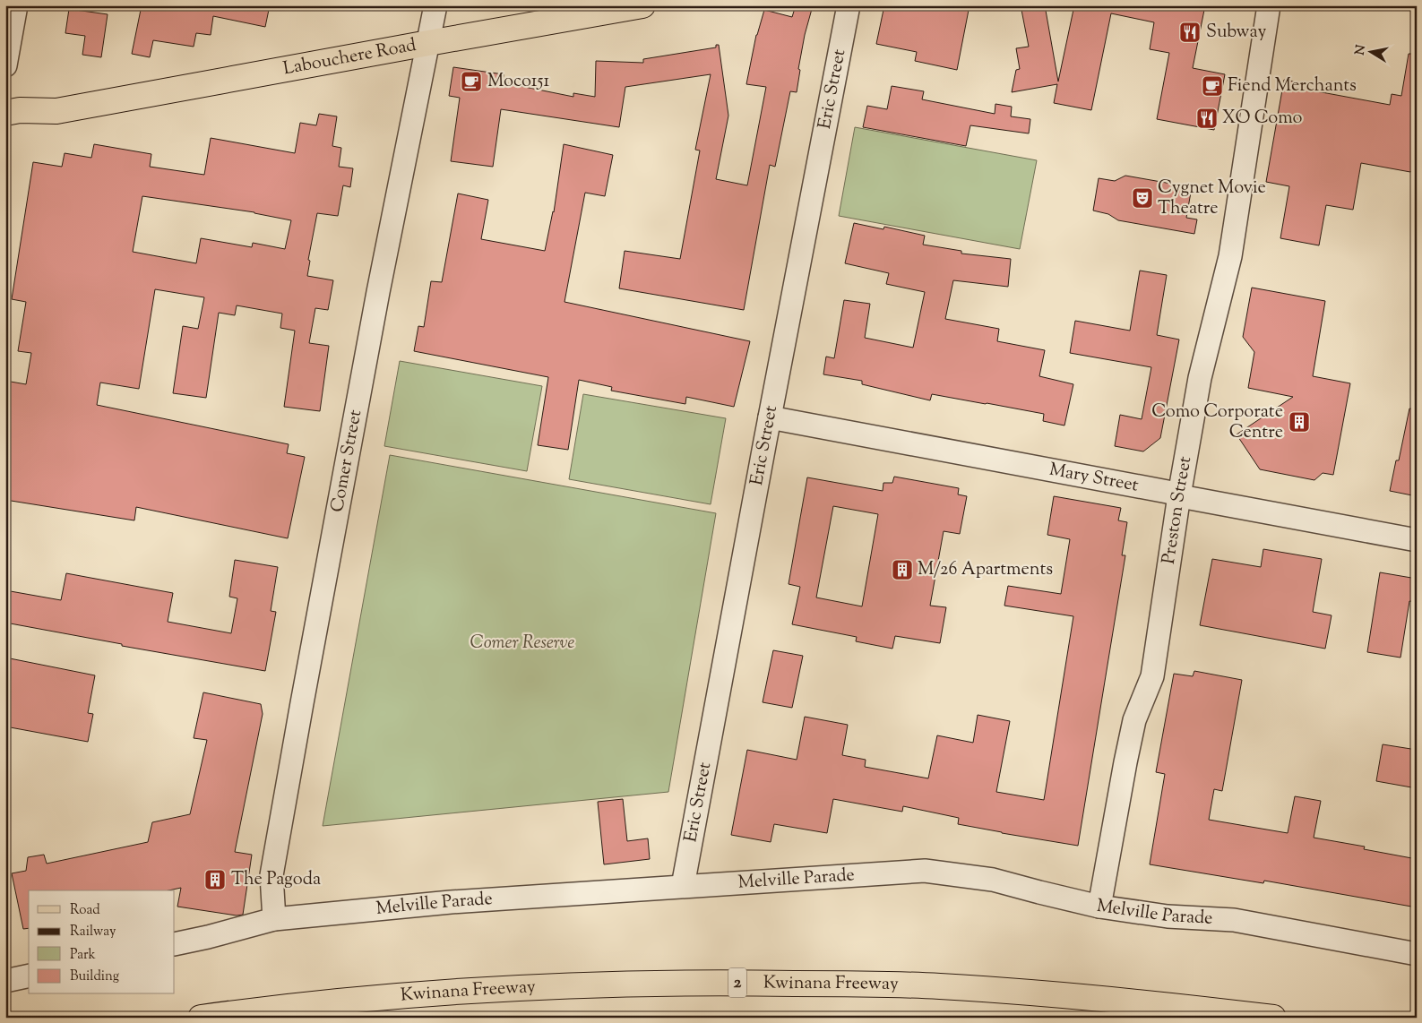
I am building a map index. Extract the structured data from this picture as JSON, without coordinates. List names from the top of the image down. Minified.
{"streets":{"main road":["Labouchere Road","2","Kwinana Freeway"],"street":["Eric Street","Comer Street","Mary Street","Preston Street","Melville Parade"]},"crossings":[["Labouchere Road","Comer Street"],["Eric Street","Mary Street"],["Eric Street","Melville Parade"],["Comer Street","Melville Parade"],["Mary Street","Preston Street"],["Preston Street","Melville Parade"]],"parks":["Comer Reserve"],"places":{"restaurant":["Subway","XO Como"],"cafe":["Moco151","Fiend Merchants"],"theatre":["Cygnet Movie Theatre"],"building":["Como Corporate Centre","M/26 Apartments","The Pagoda"]},"legend":["Road","Railway","Park","Building"],"north":"left"}
